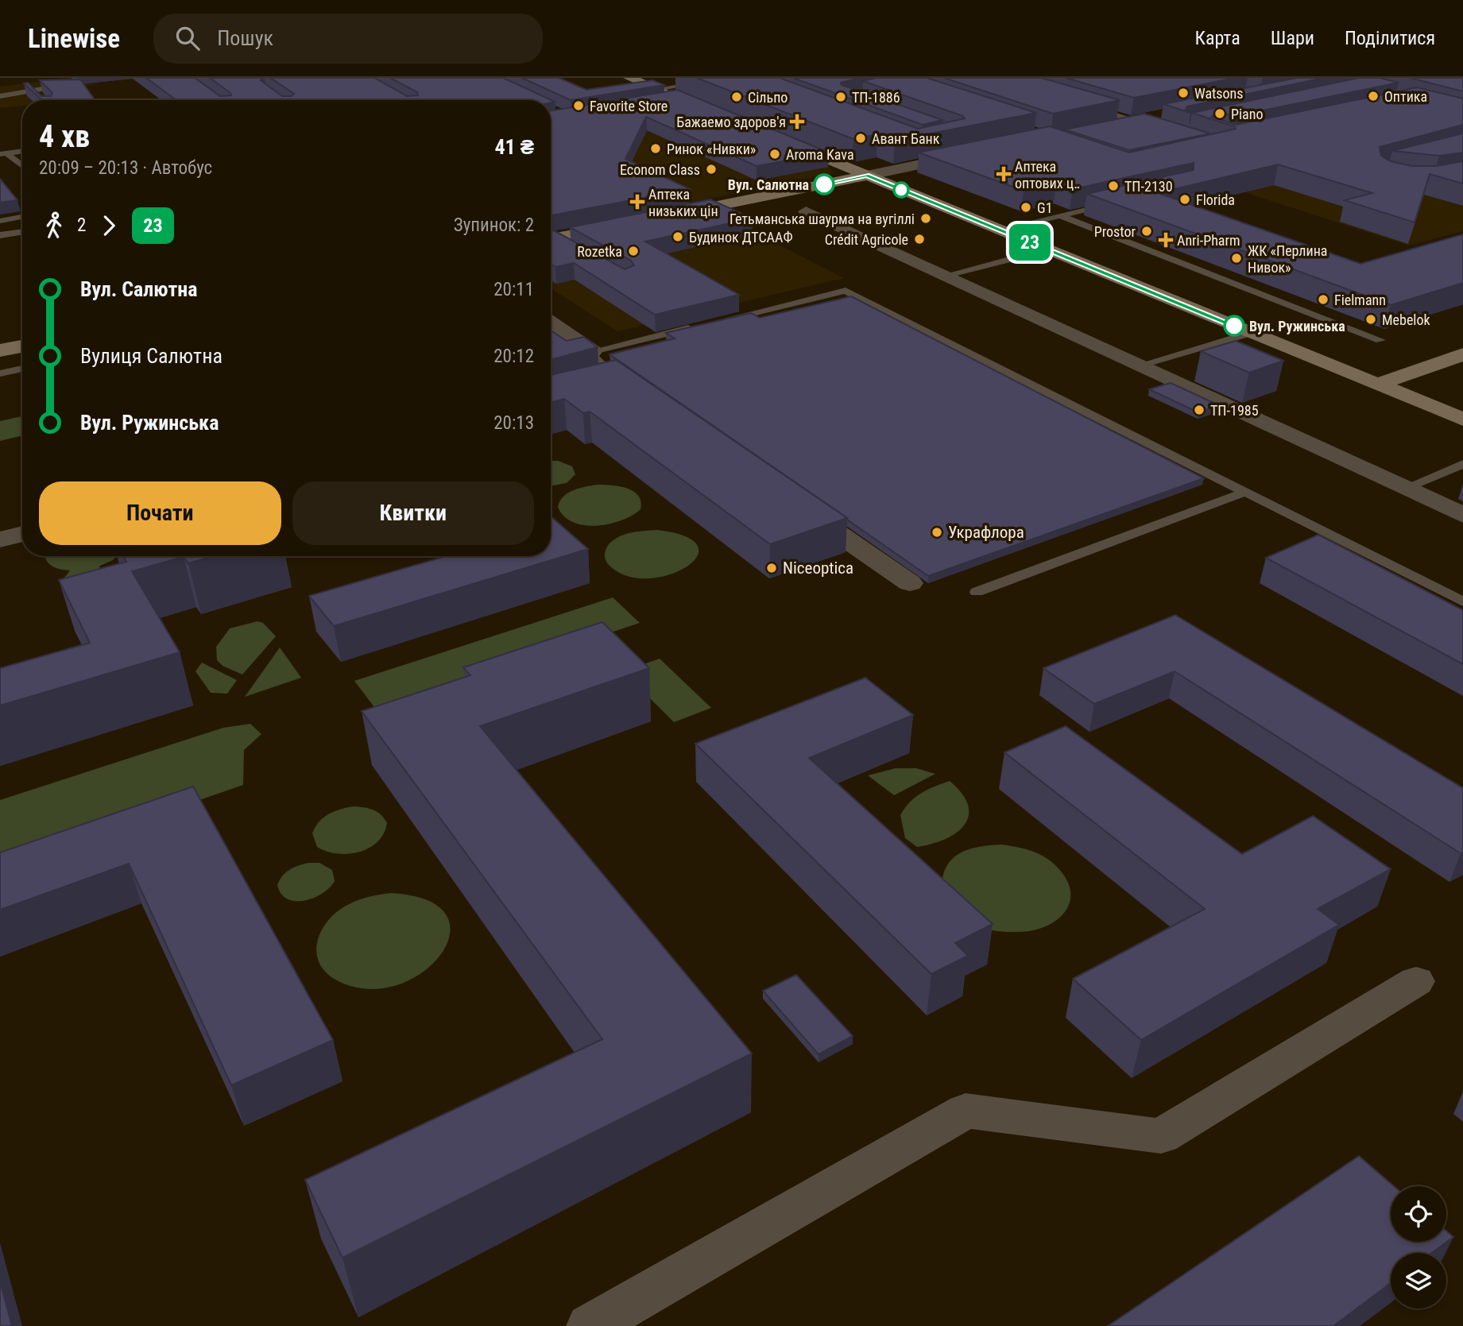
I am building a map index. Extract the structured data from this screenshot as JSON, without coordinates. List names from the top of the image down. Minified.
{"places":{"other":["Watsons","Оптика","Сільпо","ТП-1886","Favorite Store","Piano","Авант Банк","Ринок «Нивки»","Aroma Kava","Econom Class","Вул. Салютна","ТП-2130","Florida","G1","Гетьманська шаурма на вугіллі","Prostor","Будинок ДТСААФ","Crédit Agricole","Rozetka","ЖК «Перлина Нивок»","Fielmann","Mebelok","Вул. Ружинська","ТП-1985","Украфлора","Niceoptica"],"health":["Бажаемо здоров'я","Аптека оптових ц‥","Аптека низьких цін","Anri-Pharm"]},"lines":["bus line 23"],"page":{"header":"Linewise","search":"Пошук","nav":["Карта","Шари","Поділитися"],"on_map":"23","heading":["4 хв","20:09 – 20:13 · Автобус","41 ₴"],"legs":["2","23","Зупинок: 2"],"list":[{"name":"Вул. Салютна","value":"20:11"},{"name":"Вулиця Салютна","value":"20:12"},{"name":"Вул. Ружинська","value":"20:13"}],"buttons":["Почати","Квитки"]}}
